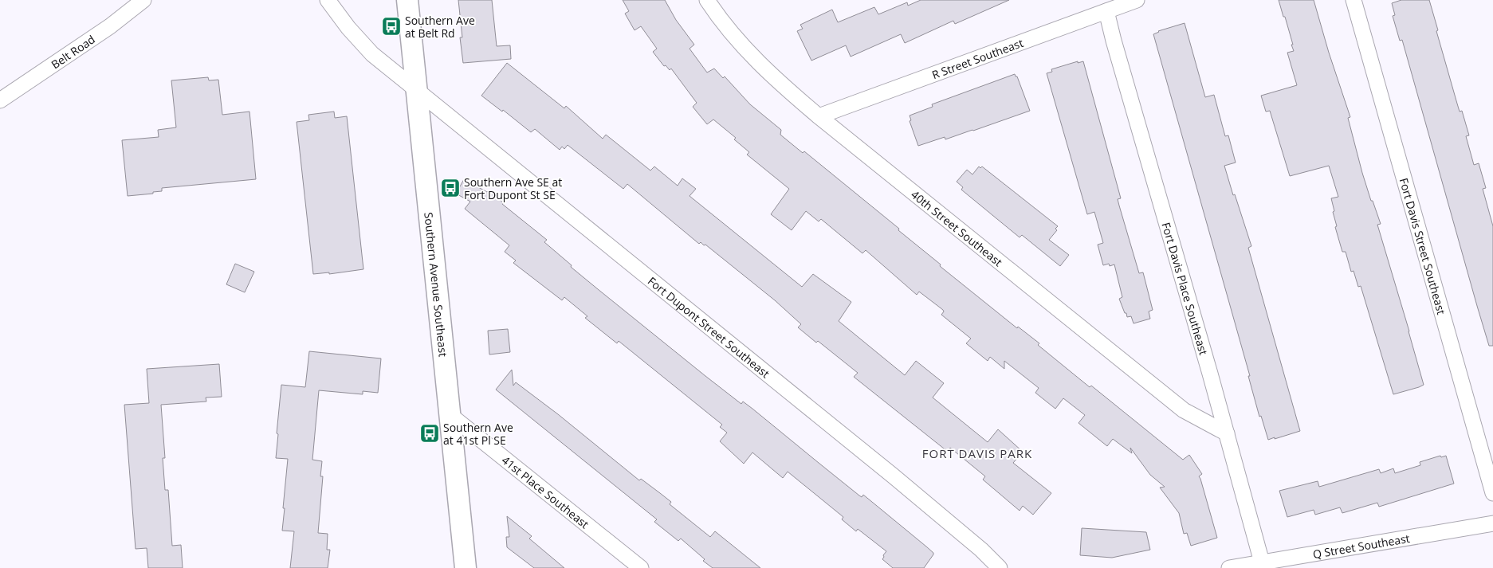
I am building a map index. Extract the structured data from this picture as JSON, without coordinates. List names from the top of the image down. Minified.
{"streets":{"main road":["Southern Avenue Southeast"],"street":["Belt Road","R Street Southeast","40th Street Southeast","Fort Davis Street Southeast","Fort Davis Place Southeast","Fort Dupont Street Southeast","41st Place Southeast","Q Street Southeast"]},"crossings":[["R Street Southeast","40th Street Southeast"],["R Street Southeast","Fort Davis Place Southeast"],["40th Street Southeast","Fort Davis Place Southeast"],["Southern Avenue Southeast","Fort Dupont Street Southeast"],["Southern Avenue Southeast","41st Place Southeast"],["Fort Davis Place Southeast","Q Street Southeast"]],"districts":["FORT DAVIS PARK"],"places":{"bus stop":["Southern Ave at Belt Rd","Southern Ave SE at Fort Dupont St SE","Southern Ave at 41st Pl SE"]}}
